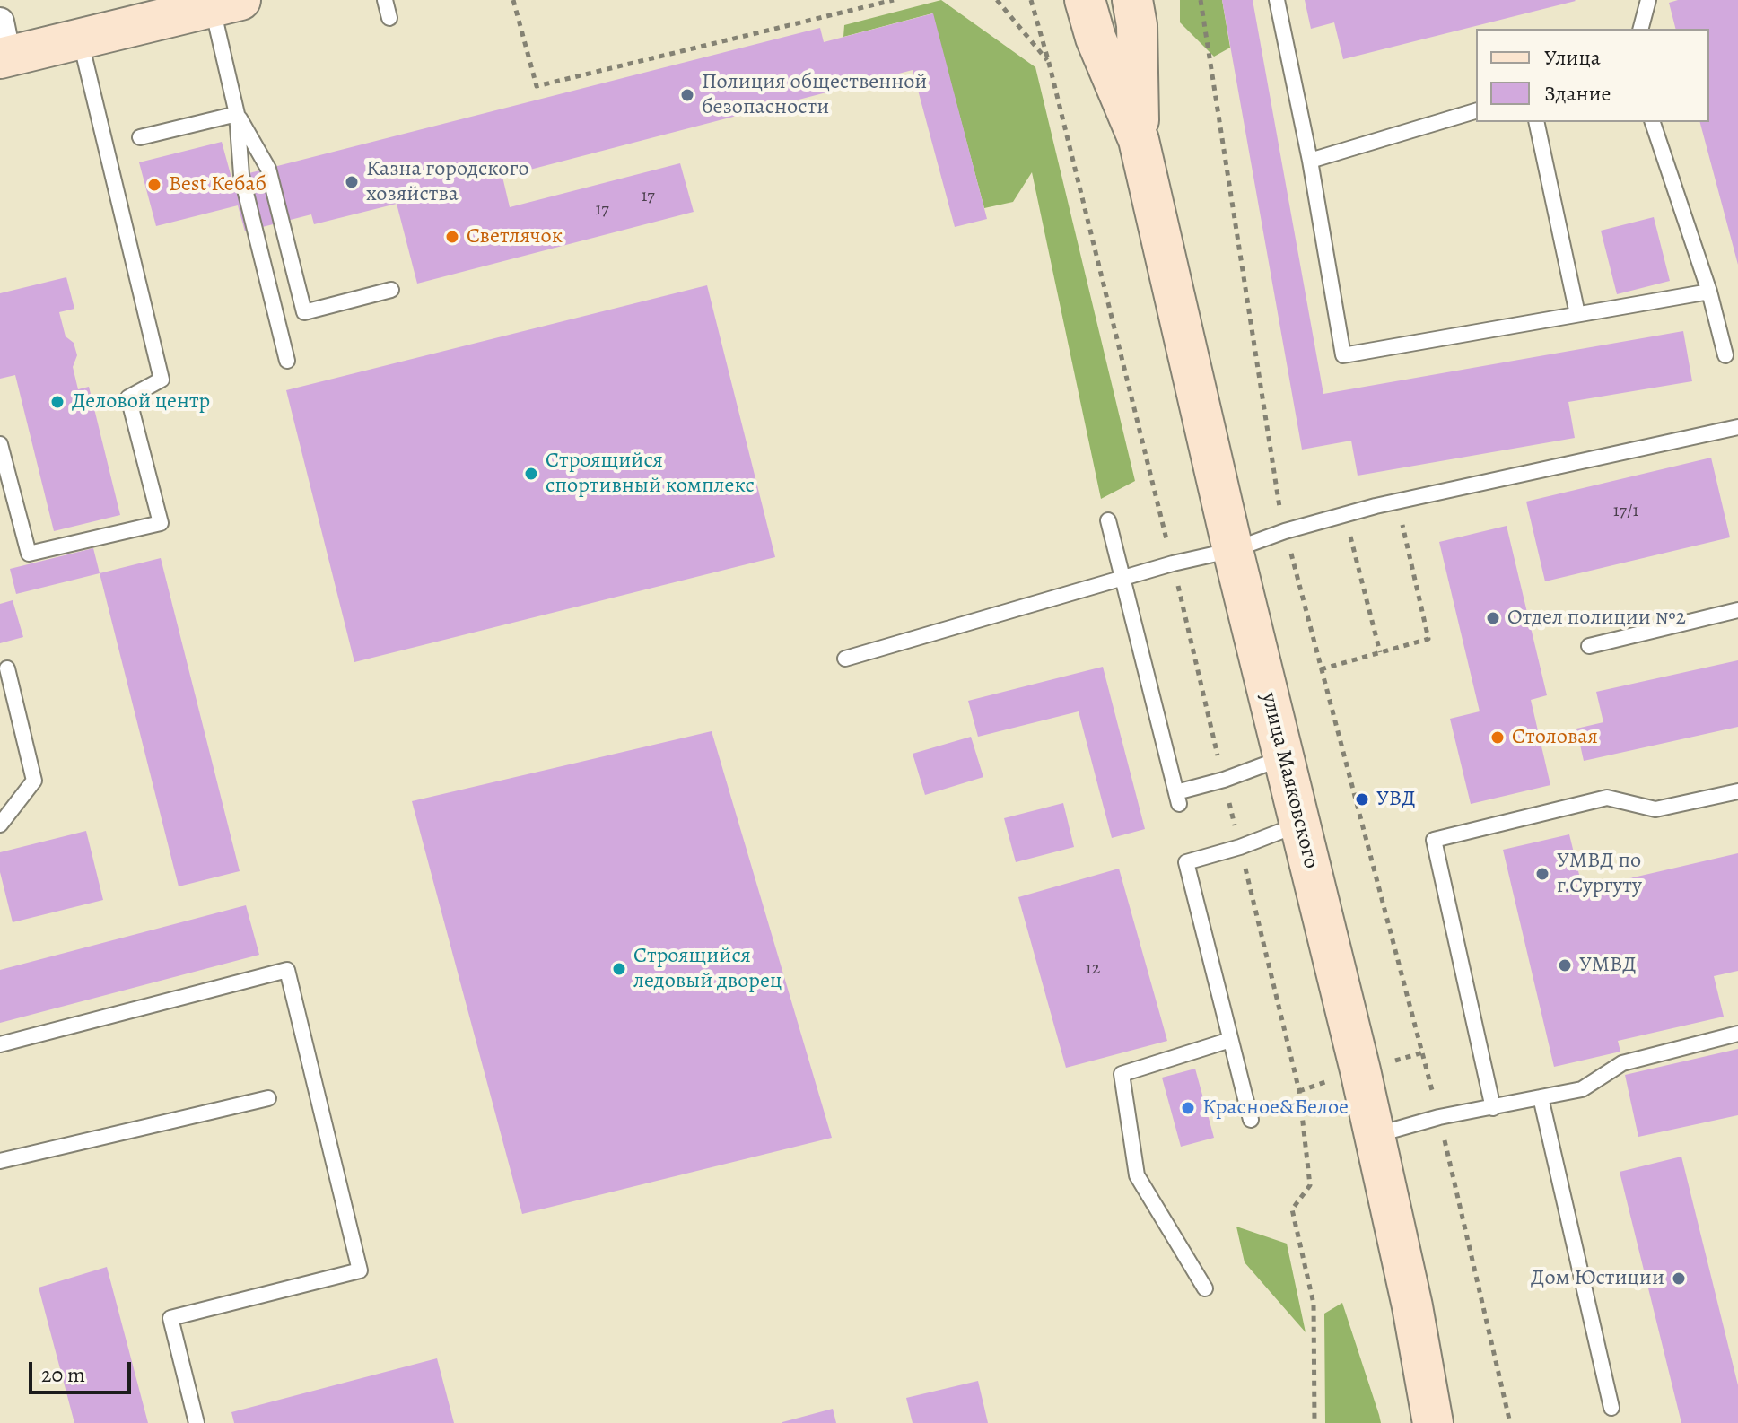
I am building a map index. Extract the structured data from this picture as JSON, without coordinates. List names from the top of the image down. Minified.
{"streets":{"main road":["улица Маяковского"]},"places":["Полиция общественной безопасности","Казна городского хозяйства","Best Кебаб","Светлячок","Деловой центр","Строящийся спортивный комплекс","Отдел полиции №2","Столовая","УВД","УМВД по г.Сургуту","УМВД","Строящийся ледовый дворец","Красное&Белое","Дом Юстиции"],"house_numbers":["17","17","17/1","12"],"legend":["Улица","Здание"],"scale_bar":"20 m"}
